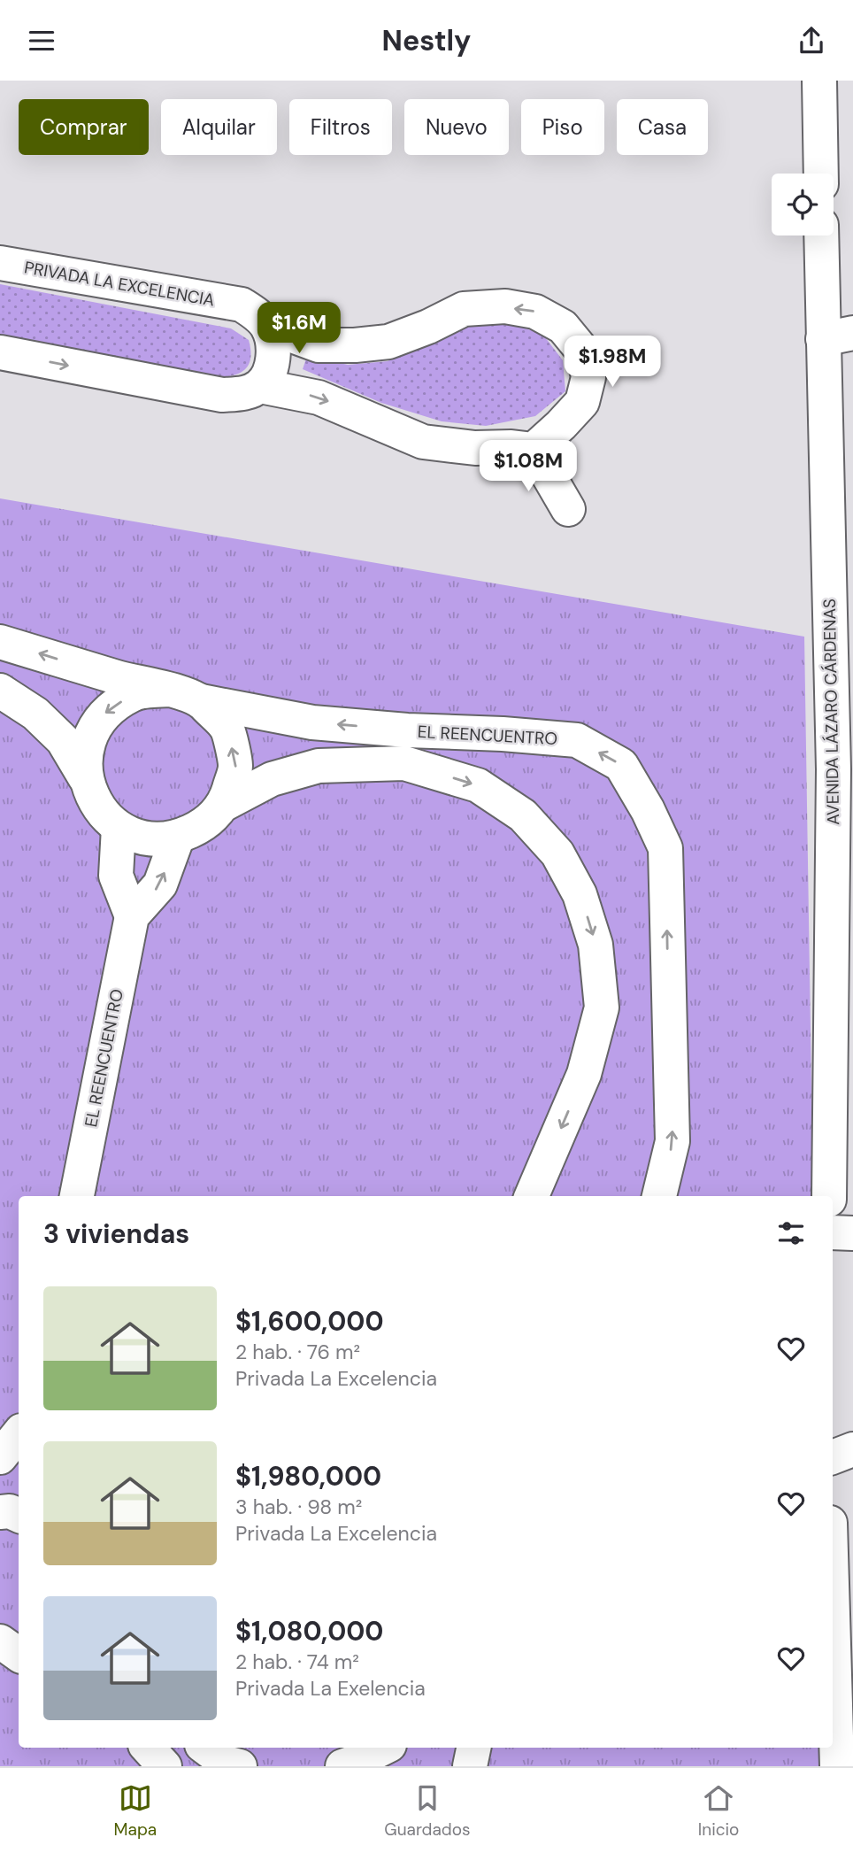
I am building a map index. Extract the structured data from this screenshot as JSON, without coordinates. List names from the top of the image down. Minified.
{"streets":{"street":["PRIVADA LA EXCELENCIA","AVENIDA LÁZARO CÁRDENAS","EL REENCUENTRO"]},"page":{"header":"Nestly","chip":["Comprar","Alquilar","Filtros","Nuevo","Piso","Casa"],"price":["$1.6M","$1.98M","$1.08M"],"heading":"3 viviendas","list":[{"name":"$1,600,000","note":"2 hab. · 76 m² · Privada La Excelencia"},{"name":"$1,980,000","note":"3 hab. · 98 m² · Privada La Excelencia"},{"name":"$1,080,000","note":"2 hab. · 74 m² · Privada La Exelencia"}],"tabs":["Mapa","Guardados","Inicio"]}}
